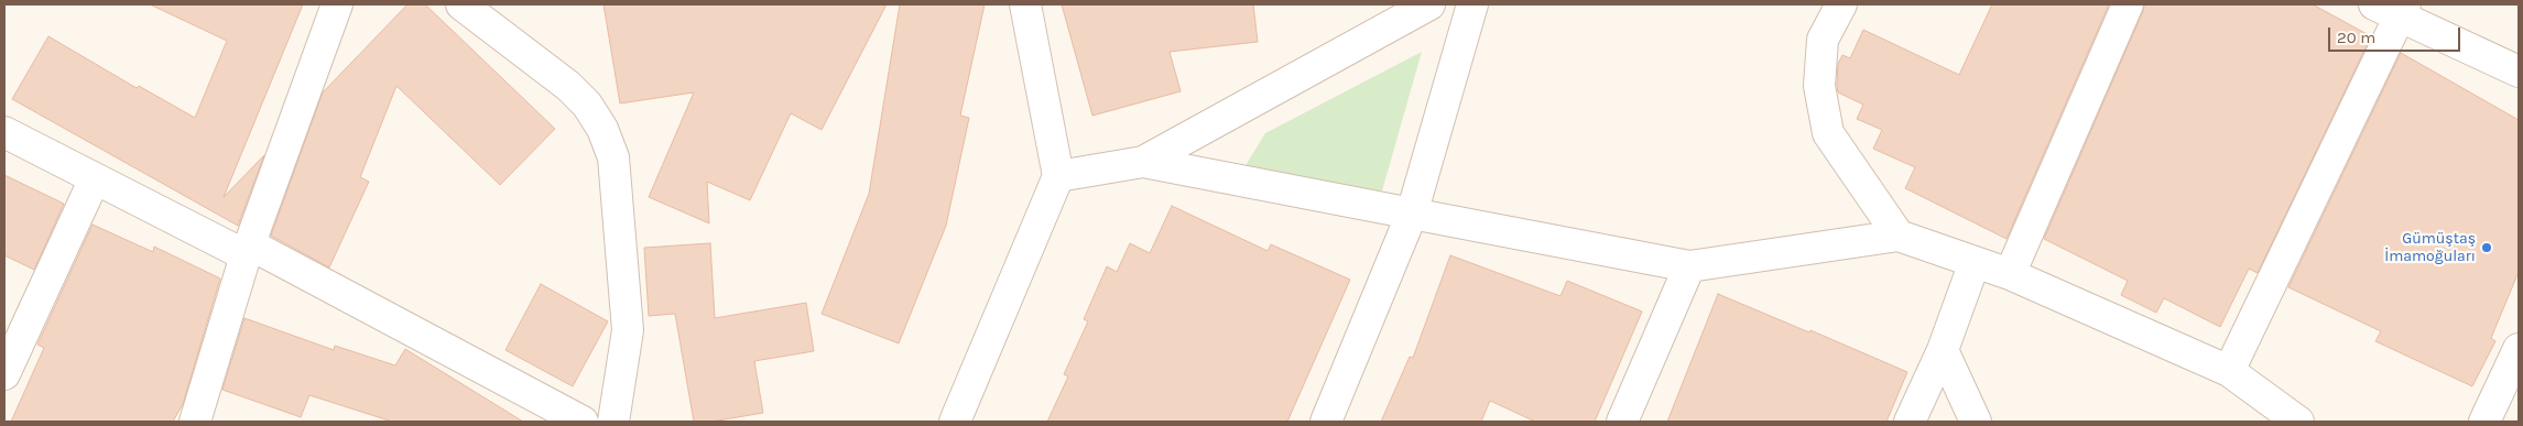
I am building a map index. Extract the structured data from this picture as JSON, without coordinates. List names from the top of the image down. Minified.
{"places":["Gümüştaş İmamoğuları"],"scale_bar":"20 m"}
